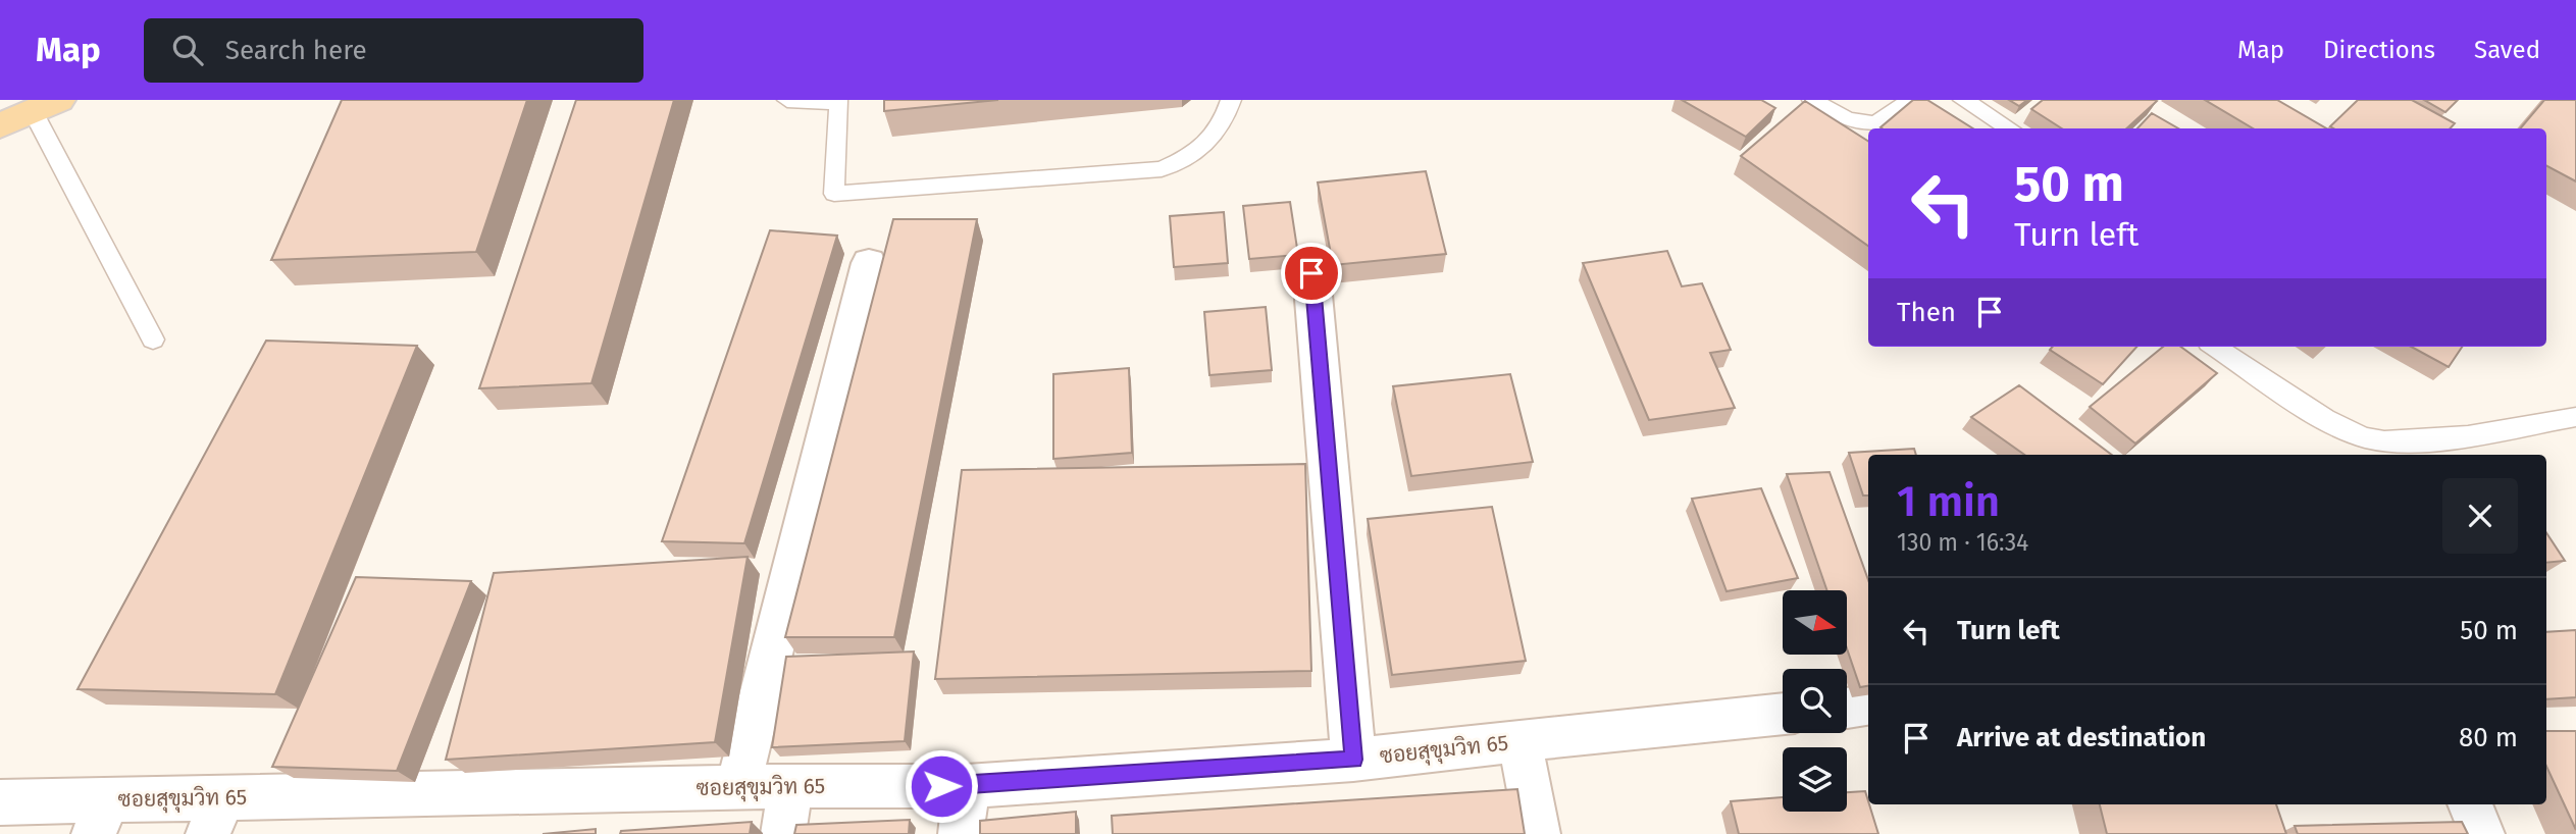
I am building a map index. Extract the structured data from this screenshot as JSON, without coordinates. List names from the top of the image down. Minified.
{"streets":{"street":["ซอยสุขุมวิท 65"]},"north":"right","page":{"header":"Map","search":"Search here","nav":["Map","Directions","Saved"],"turn":["50 m","Turn left"],"then":"Then","heading":["1 min","130 m · 16:34"],"list":[{"name":"Turn left","value":"50 m"},{"name":"Arrive at destination","value":"80 m"}]}}
